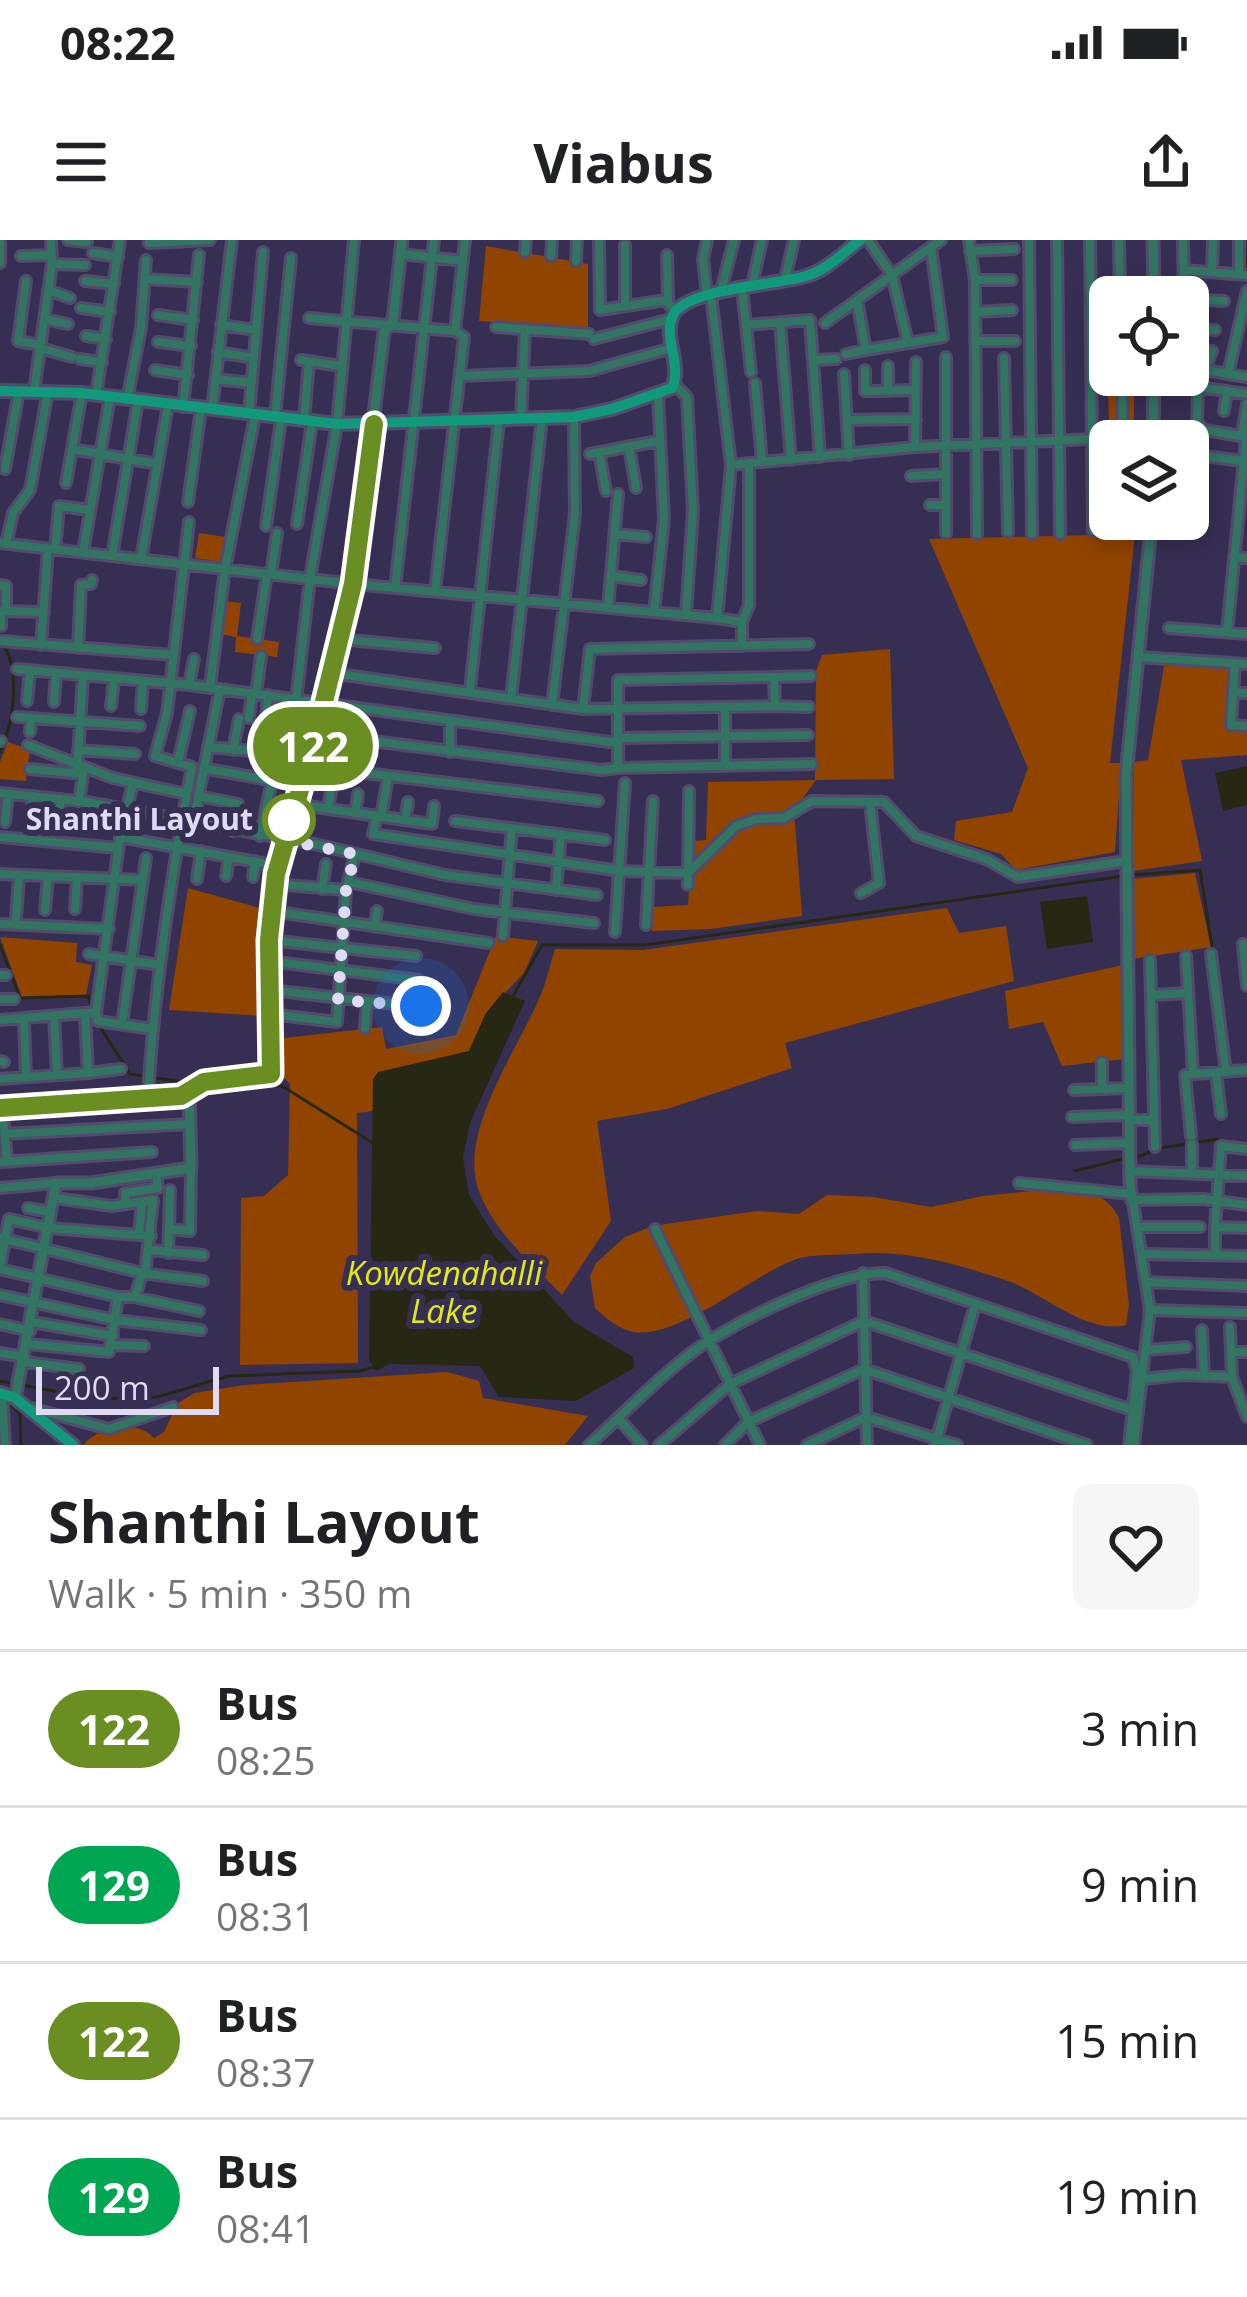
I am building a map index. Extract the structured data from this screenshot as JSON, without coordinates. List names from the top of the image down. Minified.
{"water":["Kowdenahalli Lake"],"places":["Shanthi Layout"],"lines":["bus line 122"],"scale_bar":"200 m","page":{"status":"08:22","header":"Viabus","on_map":"122","scale":"200 m","heading":["Shanthi Layout","Walk · 5 min · 350 m"],"list":[{"mark":"122","name":"Bus","note":"08:25","value":"3 min"},{"mark":"129","name":"Bus","note":"08:31","value":"9 min"},{"mark":"122","name":"Bus","note":"08:37","value":"15 min"},{"mark":"129","name":"Bus","note":"08:41","value":"19 min"}]}}
